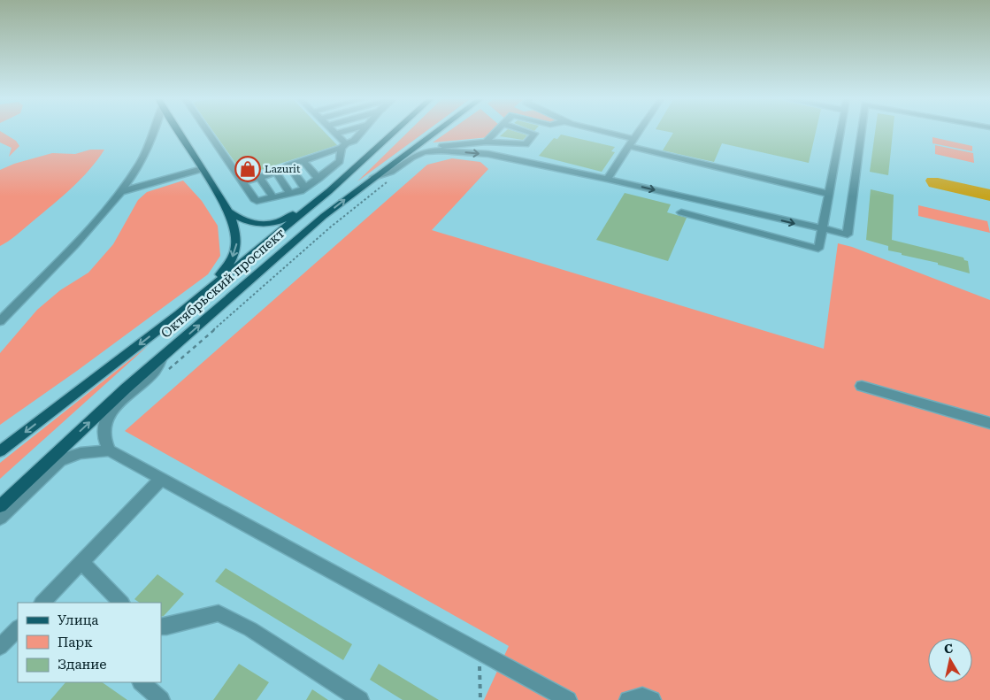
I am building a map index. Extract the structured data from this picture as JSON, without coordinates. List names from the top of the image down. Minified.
{"streets":{"main road":["Октябрьский проспект"]},"places":{"shop":["Lazurit"]},"legend":["Улица","Парк","Здание"],"north":"top"}
